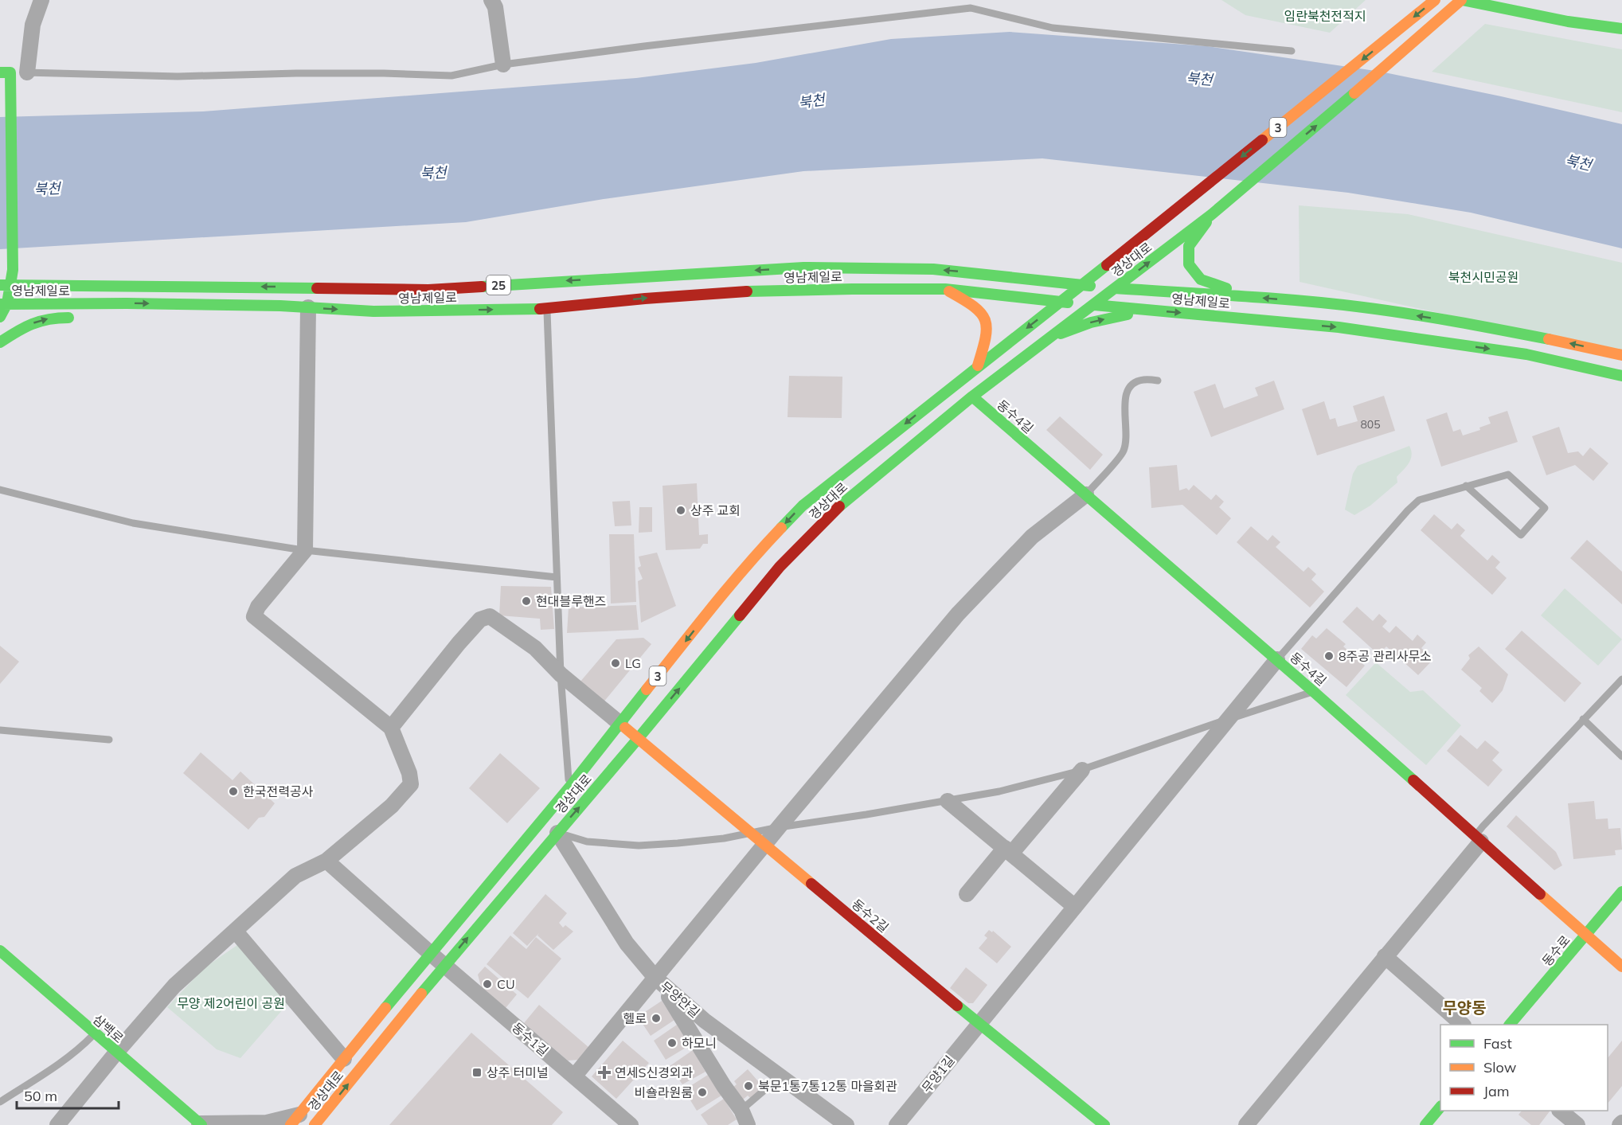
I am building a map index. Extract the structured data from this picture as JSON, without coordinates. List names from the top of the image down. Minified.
{"streets":{"main road":["3","경상대로","영남제일로","25","동수4길","동수2길","동수로","삼백로"],"street":["무양안길","동수1길","무양1길"]},"crossings":[["경상대로","영남제일로"],["경상대로","동수4길"],["경상대로","동수2길"],["경상대로","무양안길"],["경상대로","동수1길"],["동수4길","동수로"],["동수4길","무양1길"],["동수2길","무양1길"]],"districts":["무양동"],"water":["북천"],"parks":["임란북천전적지","북천시민공원","무양 제2어린이 공원"],"places":{"other":["상주 교회","현대블루핸즈","8주공 관리사무소","LG","한국전력공사","CU","헬로","하모니","북문1통7통12통 마을회관","비숄라원룸"],"transit":["상주 터미널"],"health":["연세S신경외과"]},"house_numbers":["805"],"legend":["Fast","Slow","Jam"],"scale_bar":"50 m"}
